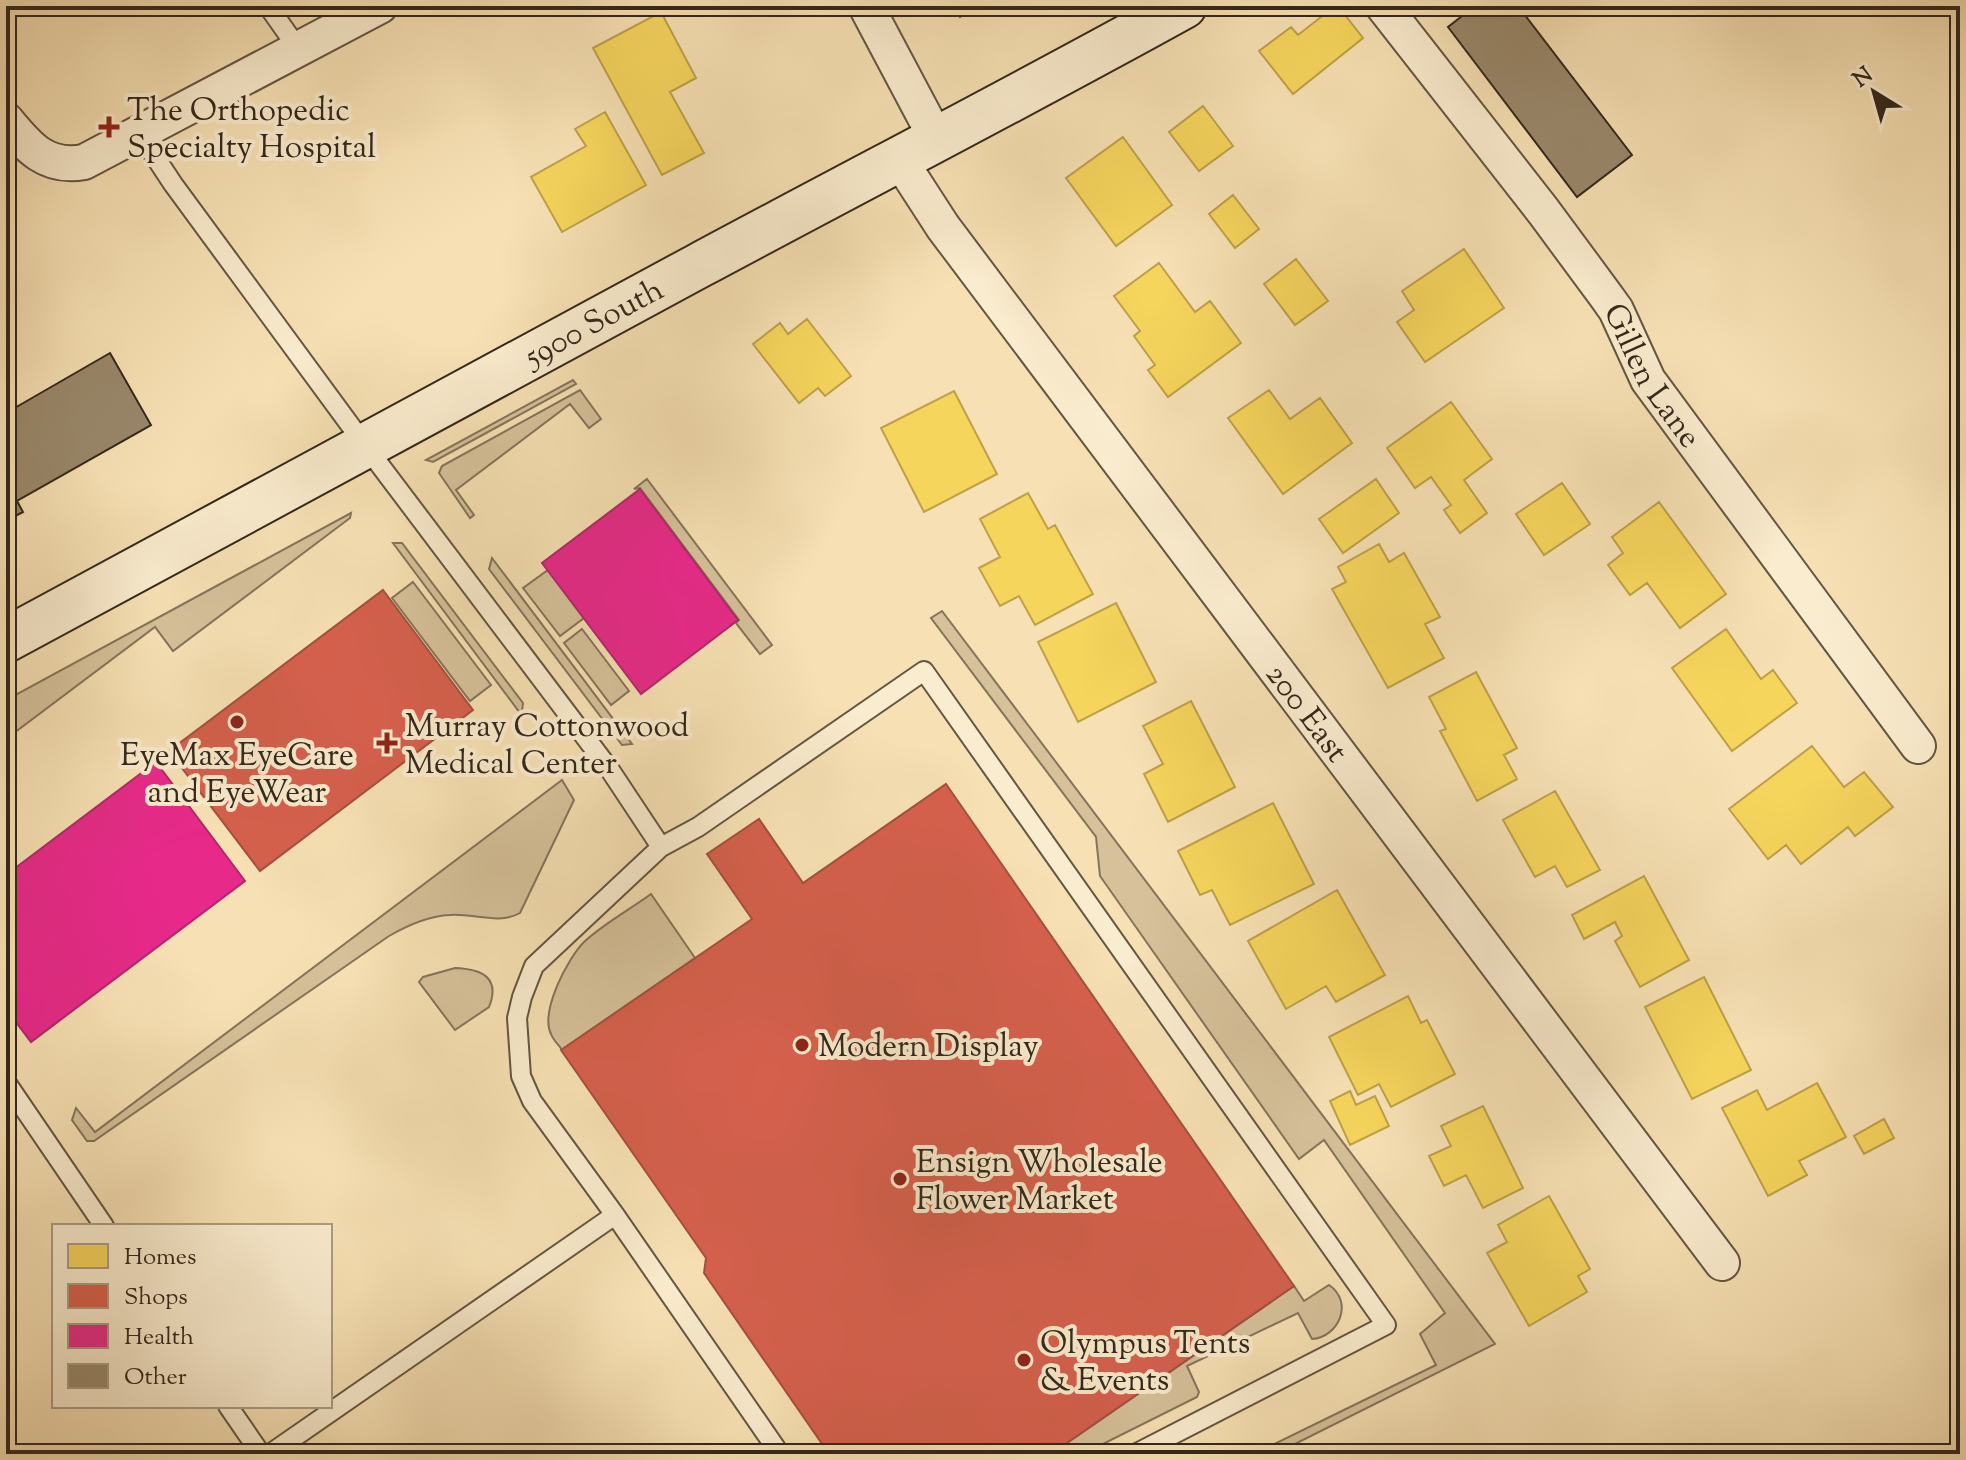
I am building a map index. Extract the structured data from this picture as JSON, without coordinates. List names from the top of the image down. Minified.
{"streets":{"main road":["5900 South"],"street":["Gillen Lane","200 East"]},"crossings":[["5900 South","200 East"]],"places":{"health":["The Orthopedic Specialty Hospital","Murray Cottonwood Medical Center"],"other":["EyeMax EyeCare and EyeWear","Modern Display","Ensign Wholesale Flower Market","Olympus Tents & Events"]},"legend":["Homes","Shops","Health","Other"],"north":"top left"}
